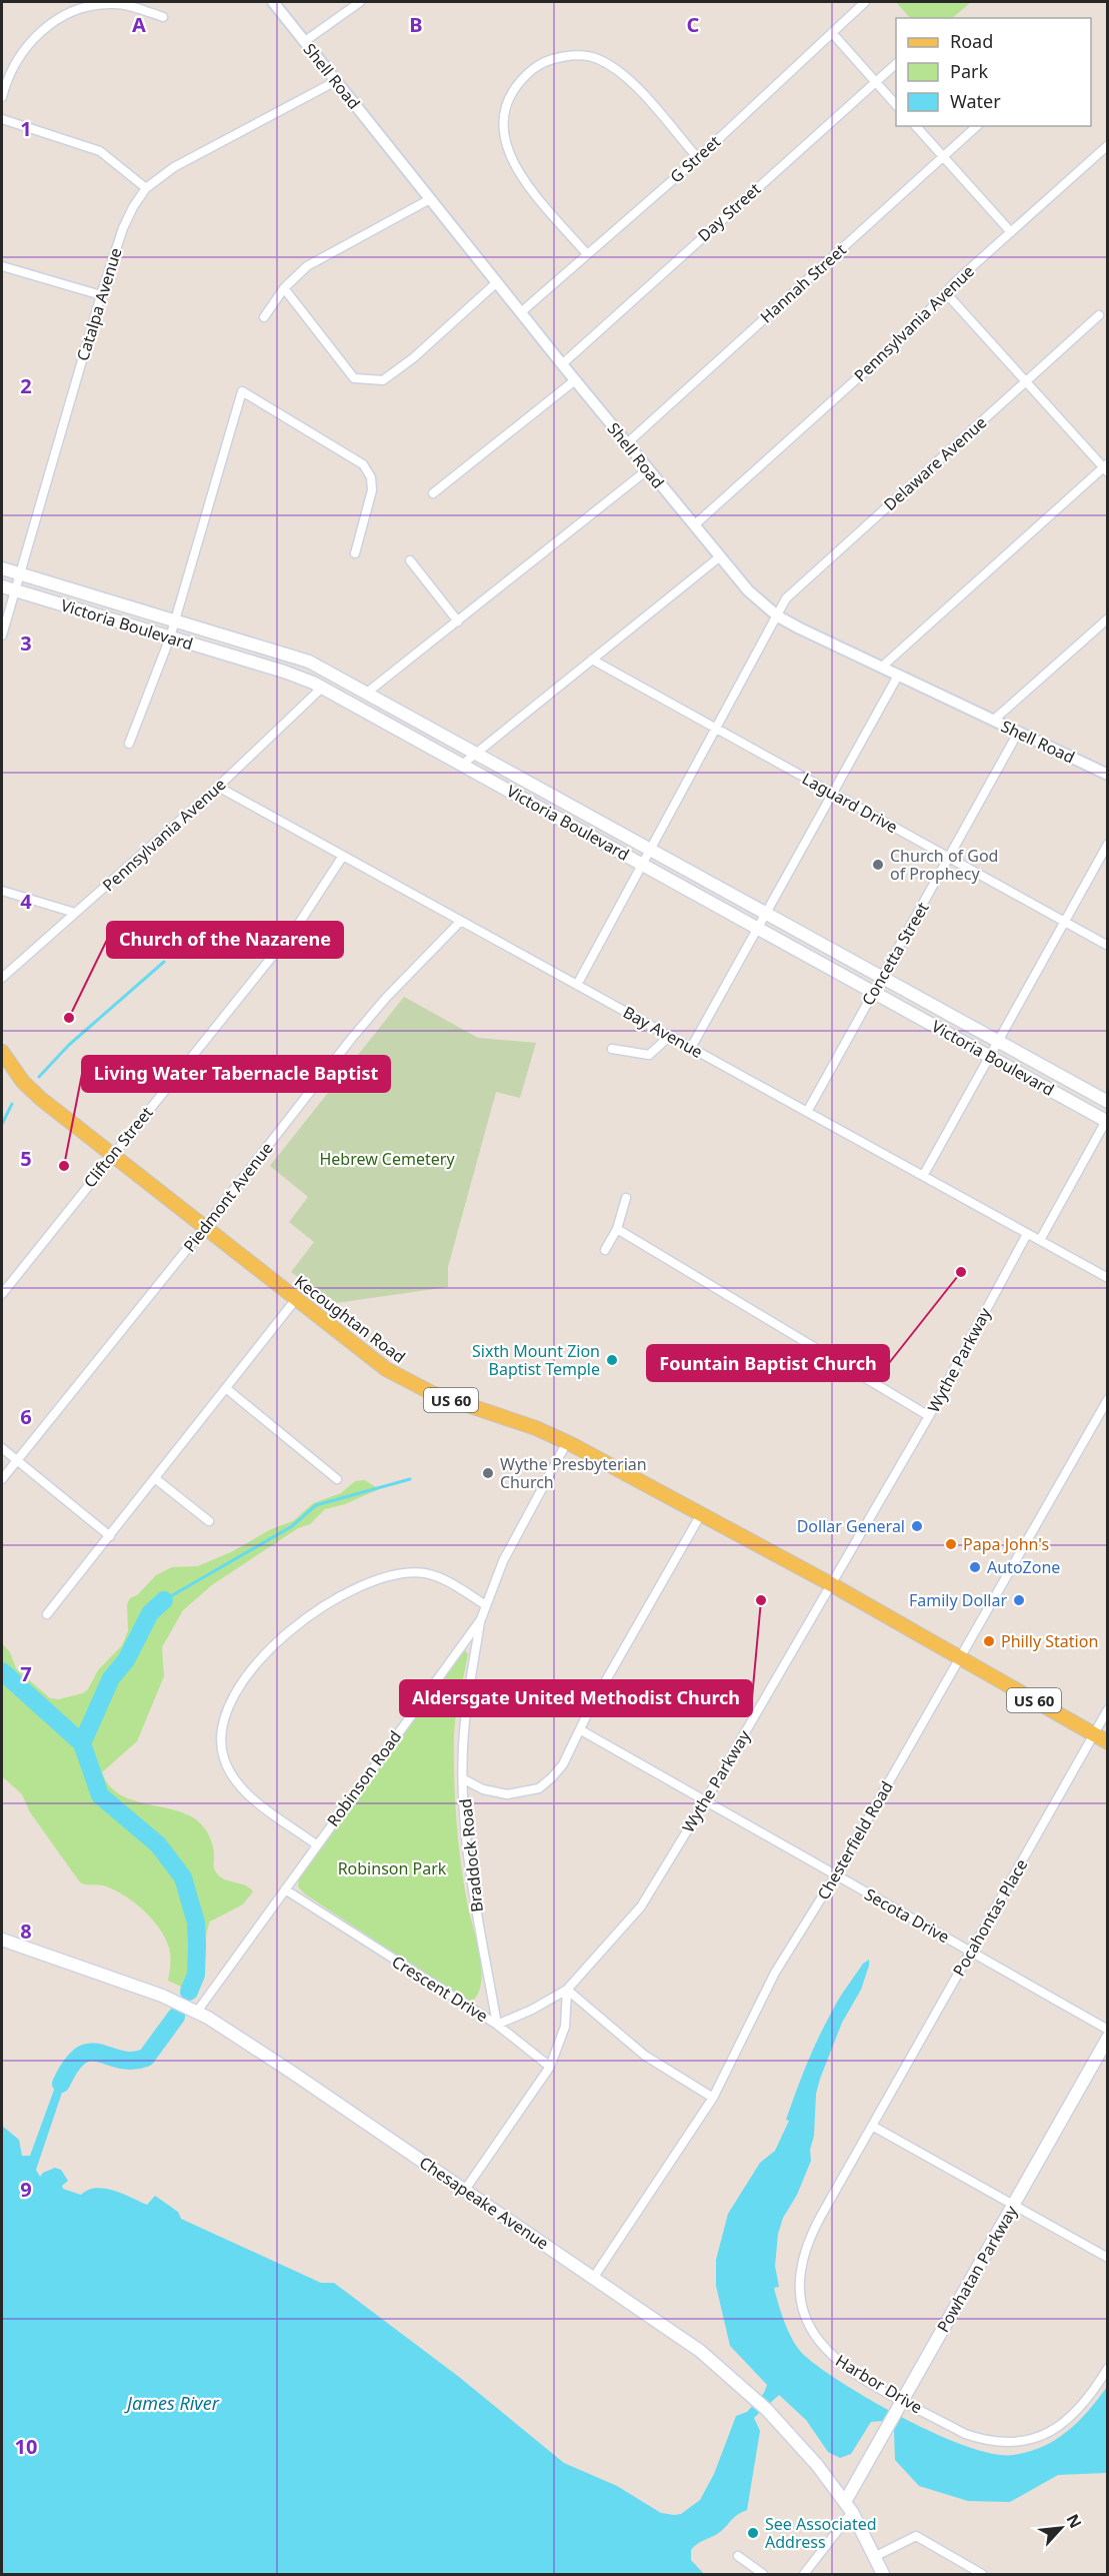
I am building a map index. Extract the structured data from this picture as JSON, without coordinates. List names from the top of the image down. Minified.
{"streets":{"main road":["Victoria Boulevard","Kecoughtan Road","US 60","Chesapeake Avenue","Powhatan Parkway"],"street":["Shell Road","G Street","Day Street","Hannah Street","Catalpa Avenue","Pennsylvania Avenue","Delaware Avenue","Laguard Drive","Concetta Street","Bay Avenue","Clifton Street","Piedmont Avenue","Wythe Parkway","Robinson Road","Chesterfield Road","Braddock Road","Secota Drive","Pocahontas Place","Crescent Drive","Harbor Drive"]},"crossings":[["Shell Road","G Street"],["Shell Road","Day Street"],["Shell Road","Hannah Street"],["Shell Road","Catalpa Avenue"],["Shell Road","Pennsylvania Avenue"],["Shell Road","Delaware Avenue"],["Shell Road","Concetta Street"],["Catalpa Avenue","Victoria Boulevard"],["Pennsylvania Avenue","Victoria Boulevard"],["Pennsylvania Avenue","Bay Avenue"],["Delaware Avenue","Victoria Boulevard"],["Delaware Avenue","Laguard Drive"],["Delaware Avenue","Bay Avenue"],["Victoria Boulevard","Concetta Street"],["Laguard Drive","Concetta Street"],["Concetta Street","Bay Avenue"],["Bay Avenue","Clifton Street"],["Bay Avenue","Piedmont Avenue"],["Bay Avenue","Wythe Parkway"],["Clifton Street","Kecoughtan Road"],["Piedmont Avenue","Kecoughtan Road"],["Kecoughtan Road","Wythe Parkway"],["Kecoughtan Road","Robinson Road"],["Kecoughtan Road","Chesterfield Road"],["Kecoughtan Road","Pocahontas Place"],["Wythe Parkway","Secota Drive"],["Wythe Parkway","Crescent Drive"],["Robinson Road","Braddock Road"],["Robinson Road","Crescent Drive"],["Robinson Road","Chesapeake Avenue"],["Chesterfield Road","Secota Drive"],["Chesterfield Road","Chesapeake Avenue"],["Braddock Road","Crescent Drive"],["Secota Drive","Pocahontas Place"],["Pocahontas Place","Harbor Drive"],["Chesapeake Avenue","Powhatan Parkway"],["Powhatan Parkway","Harbor Drive"]],"water":["James River"],"parks":["Hebrew Cemetery","Robinson Park"],"places":["Church of God of Prophecy","Church of the Nazarene","Living Water Tabernacle Baptist","Fountain Baptist Church","Sixth Mount Zion Baptist Temple","Wythe Presbyterian Church","Dollar General","Papa John's","AutoZone","Aldersgate United Methodist Church","Family Dollar","Philly Station","See Associated Address"],"legend":["Road","Park","Water"],"north":"top right","grid":{"columns":["A","B","C"],"rows":["1","2","3","4","5","6","7","8","9","10"]}}
